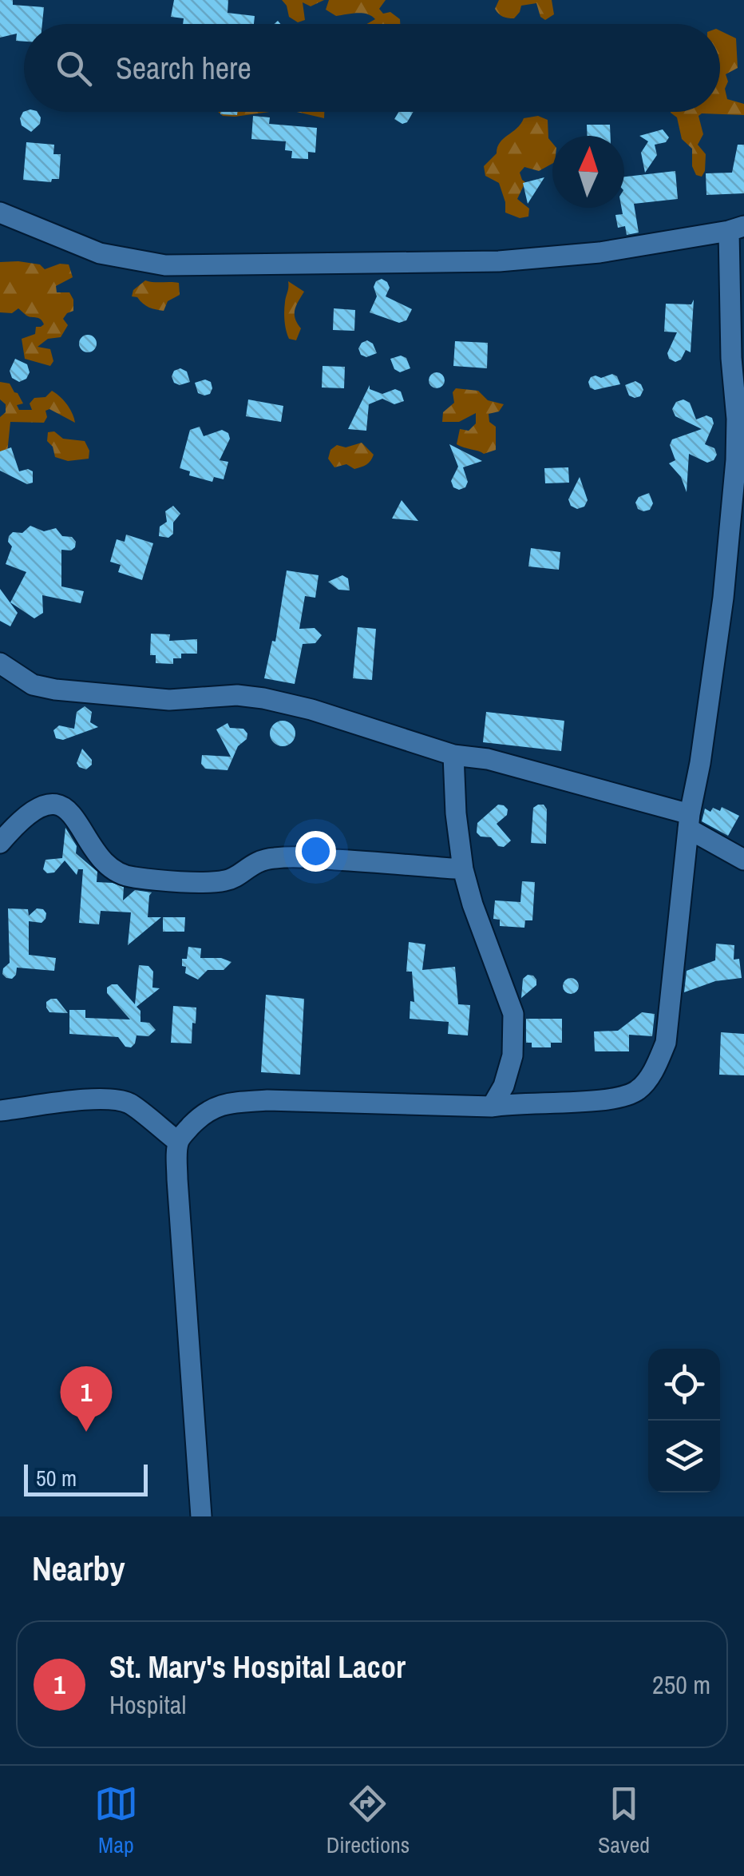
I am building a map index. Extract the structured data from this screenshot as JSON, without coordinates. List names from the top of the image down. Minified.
{"scale_bar":"50 m","north":"top","page":{"search":"Search here","pins":"1","scale":"50 m","heading":"Nearby","list":[{"mark":"1","name":"St. Mary's Hospital Lacor","note":"Hospital","value":"250 m"}],"nav":["Map","Directions","Saved"]}}
